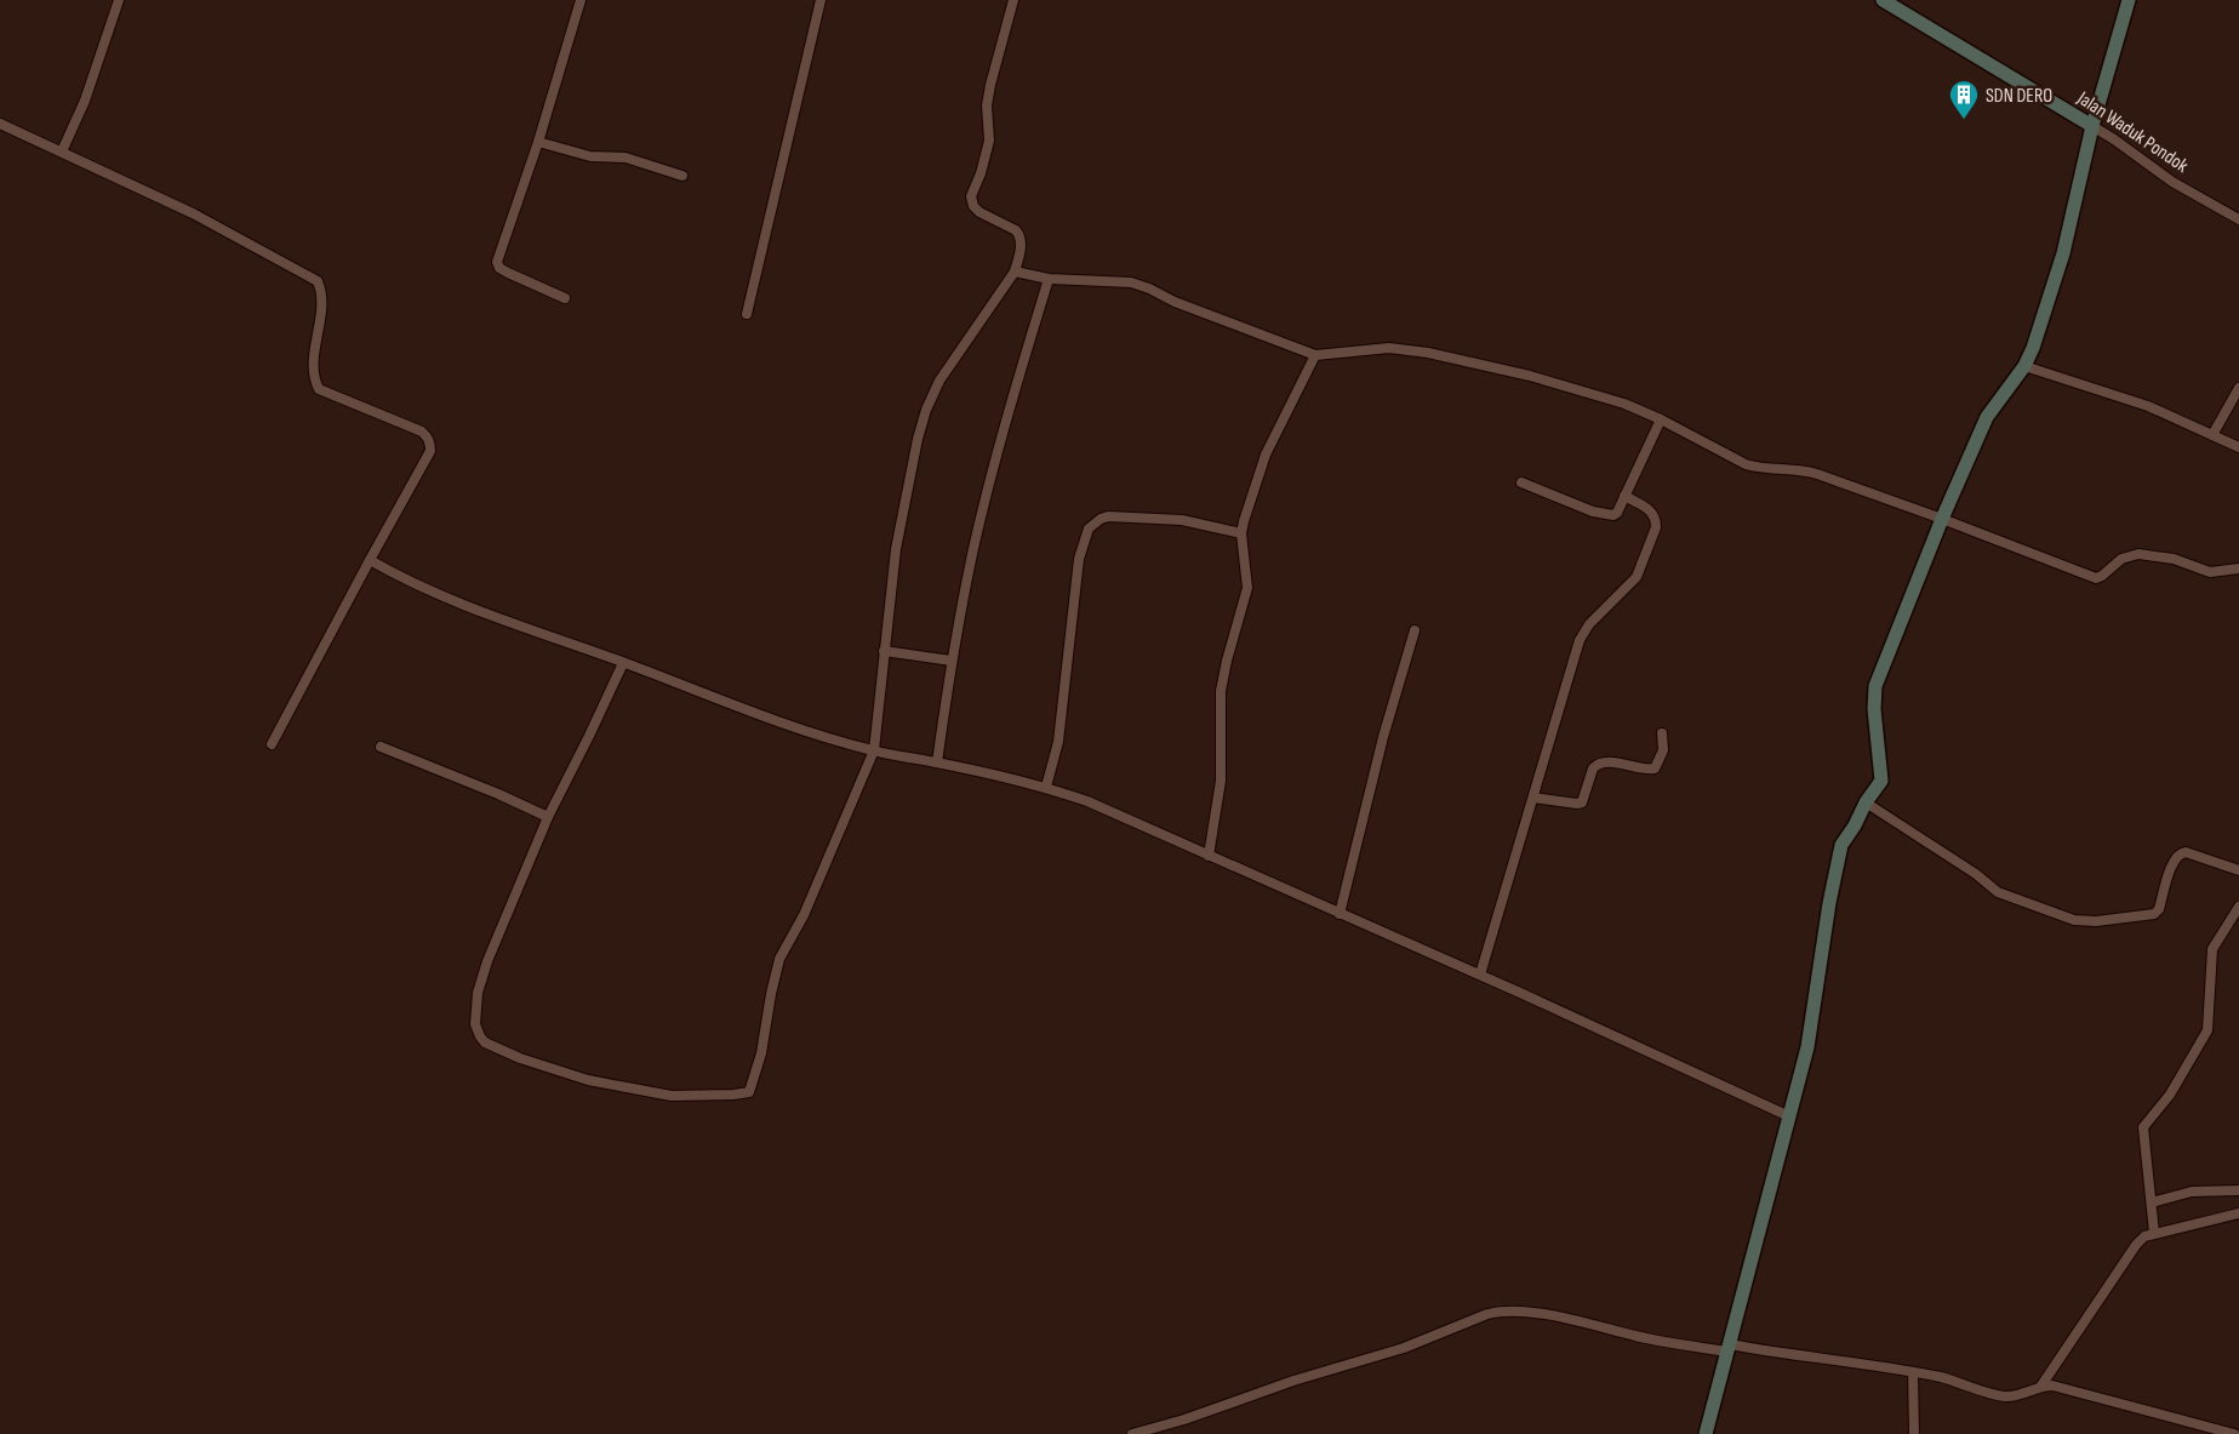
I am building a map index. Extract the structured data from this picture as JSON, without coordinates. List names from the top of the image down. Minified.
{"streets":{"street":["Jalan Waduk Pondok"]},"places":{"building":["SDN DERO"]}}
